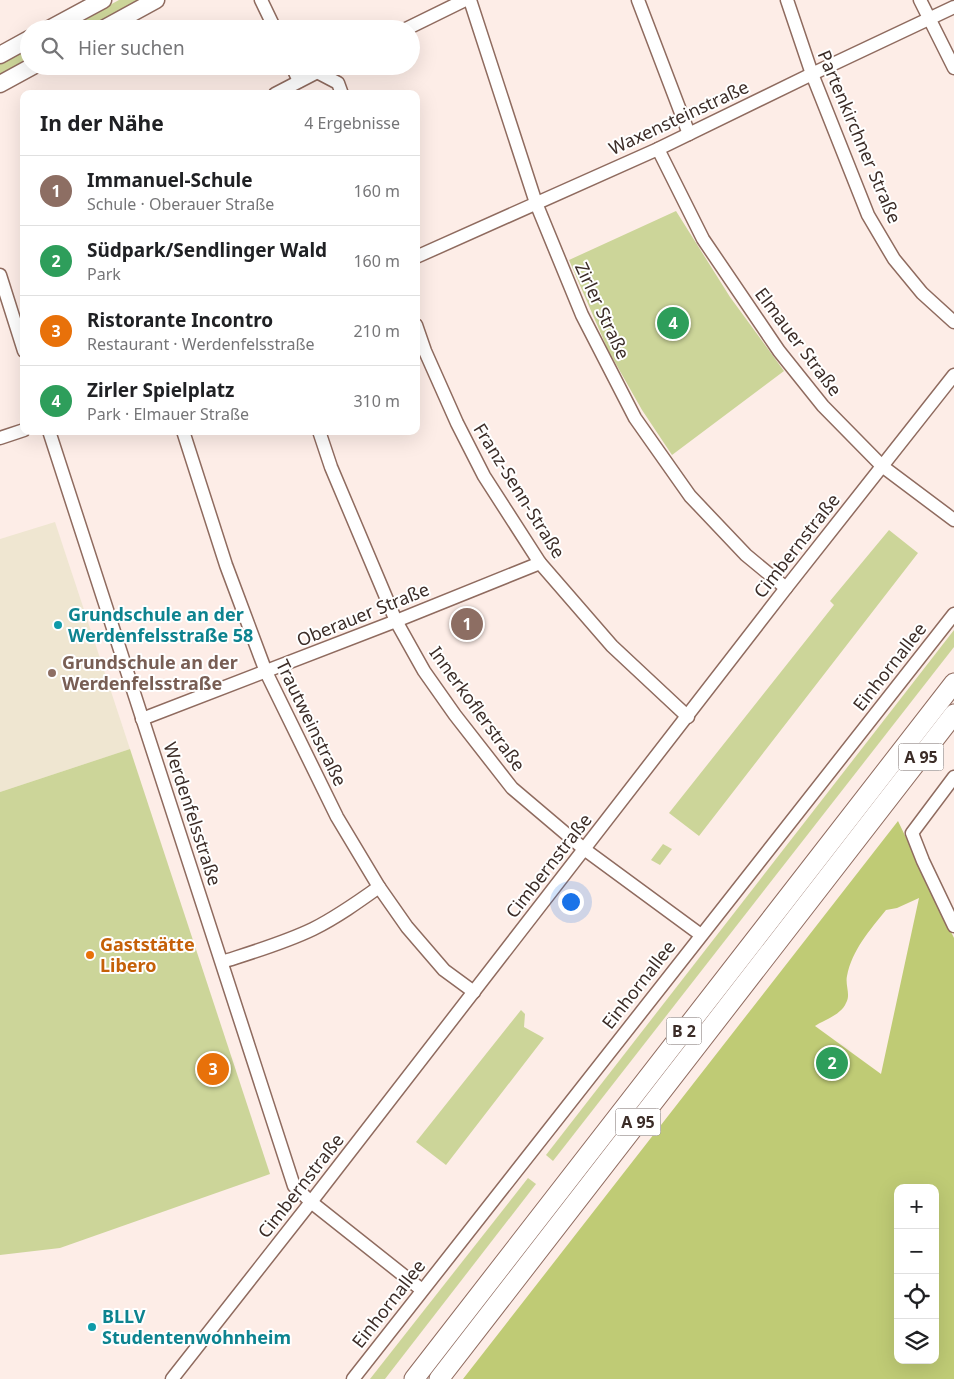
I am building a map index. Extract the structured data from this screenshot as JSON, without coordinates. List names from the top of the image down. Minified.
{"streets":{"highway":["A 95","B 2"],"street":["Waxensteinstraße","Partenkirchner Straße","Zirler Straße","Elmauer Straße","Franz-Senn-Straße","Cimbernstraße","Oberauer Straße","Einhornallee","Innerkoflerstraße","Trautweinstraße","Werdenfelsstraße"]},"crossings":[["Waxensteinstraße","Partenkirchner Straße"],["Waxensteinstraße","Zirler Straße"],["Waxensteinstraße","Elmauer Straße"],["Zirler Straße","Cimbernstraße"],["Elmauer Straße","Cimbernstraße"],["Franz-Senn-Straße","Cimbernstraße"],["Franz-Senn-Straße","Oberauer Straße"],["Cimbernstraße","Innerkoflerstraße"],["Cimbernstraße","Trautweinstraße"],["Cimbernstraße","Werdenfelsstraße"],["Oberauer Straße","Innerkoflerstraße"],["Oberauer Straße","Trautweinstraße"],["Oberauer Straße","Werdenfelsstraße"],["Einhornallee","Innerkoflerstraße"],["Einhornallee","Werdenfelsstraße"]],"places":["Grundschule an der Werdenfelsstraße 58","Grundschule an der Werdenfelsstraße","Gaststätte Libero","BLLV Studentenwohnheim"],"page":{"search":"Hier suchen","heading":["In der Nähe","4 Ergebnisse"],"list":[{"mark":"1","name":"Immanuel-Schule","note":"Schule · Oberauer Straße","value":"160 m"},{"mark":"2","name":"Südpark/Sendlinger Wald","note":"Park","value":"160 m"},{"mark":"3","name":"Ristorante Incontro","note":"Restaurant · Werdenfelsstraße","value":"210 m"},{"mark":"4","name":"Zirler Spielplatz","note":"Park · Elmauer Straße","value":"310 m"}],"pins":["4","1","2","3"],"map_buttons":["+","−"]}}
